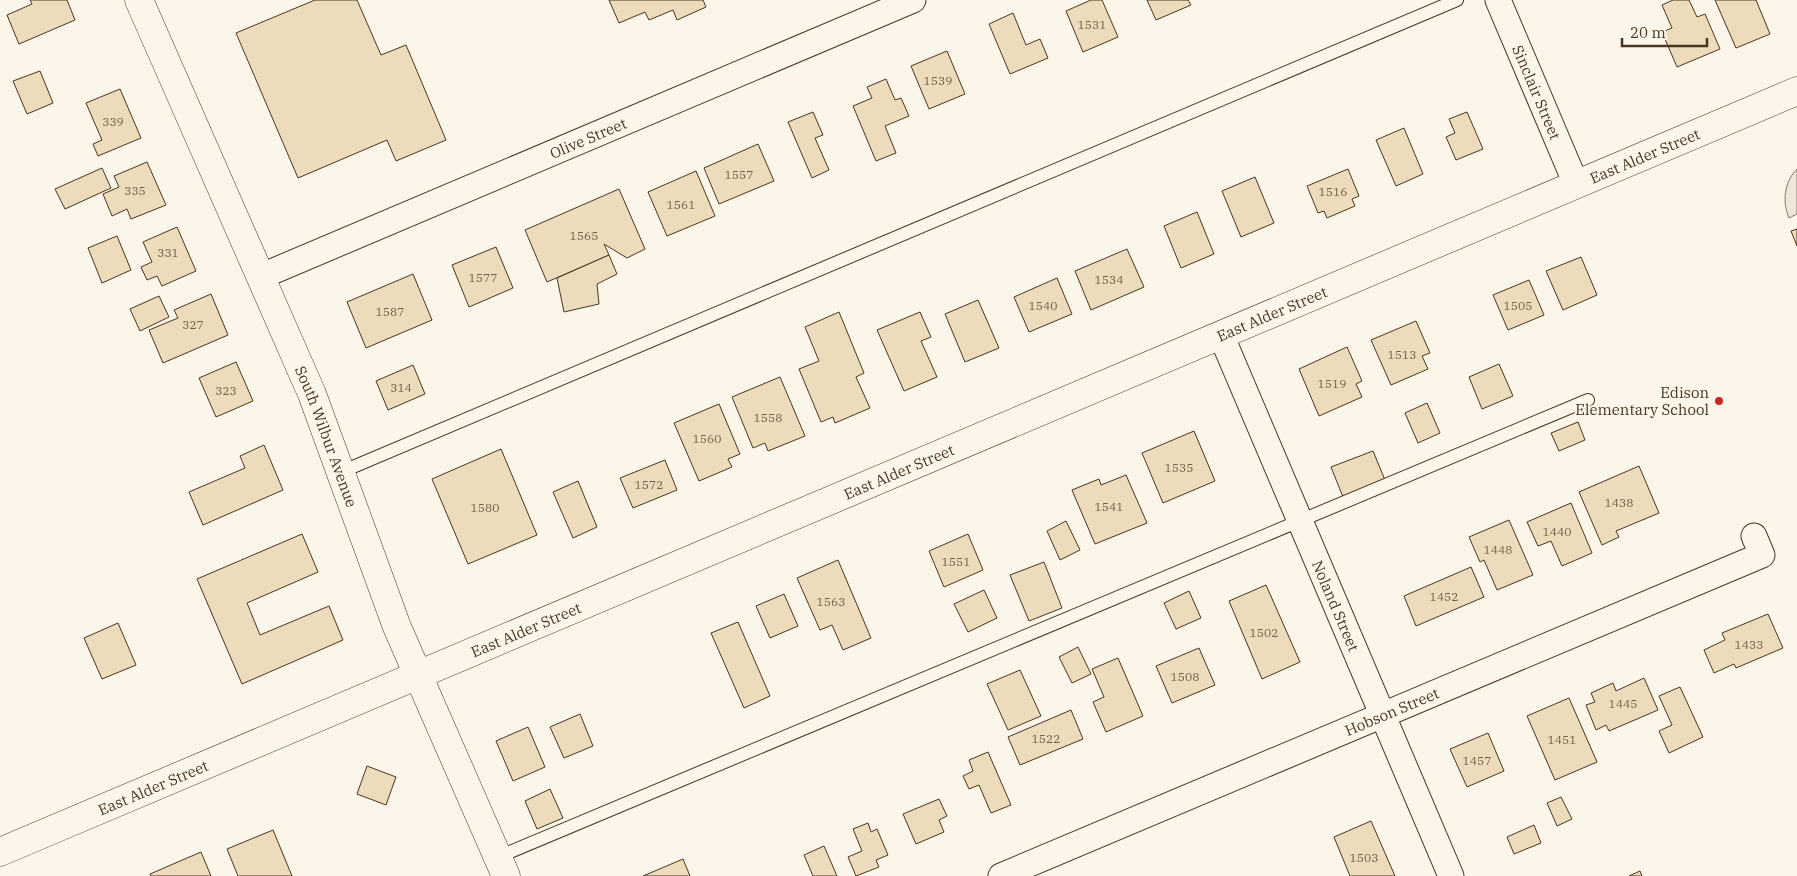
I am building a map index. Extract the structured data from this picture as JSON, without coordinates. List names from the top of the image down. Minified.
{"streets":{"main road":["East Alder Street","South Wilbur Avenue"],"street":["Sinclair Street","Olive Street","Noland Street","Hobson Street"]},"crossings":[["Sinclair Street","East Alder Street"],["Olive Street","South Wilbur Avenue"],["East Alder Street","South Wilbur Avenue"],["East Alder Street","Noland Street"],["Noland Street","Hobson Street"]],"places":["Edison Elementary School"],"house_numbers":["1531","1539","339","1557","335","1516","1561","1565","331","1577","1534","1540","1505","1587","327","1513","1519","314","323","1558","1560","1535","1572","1438","1541","1580","1440","1448","1551","1452","1563","1502","1433","1508","1445","1522","1451","1457","1503"],"scale_bar":"20 m"}
